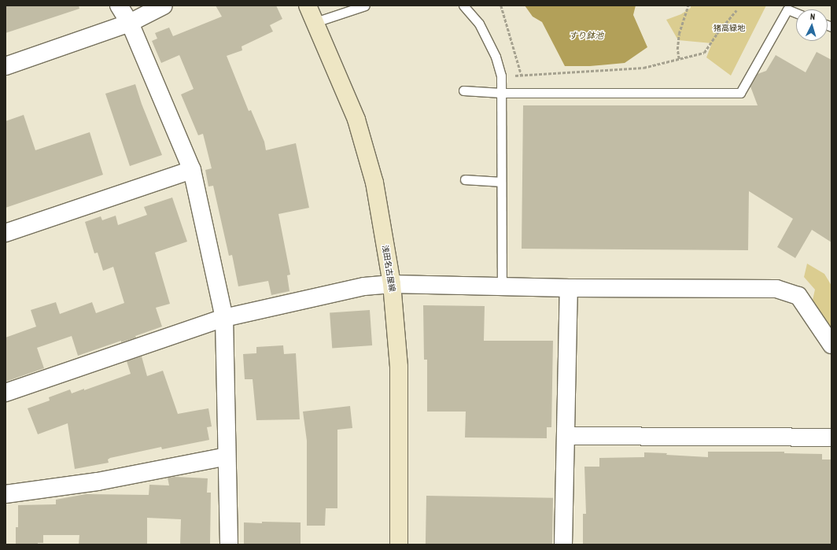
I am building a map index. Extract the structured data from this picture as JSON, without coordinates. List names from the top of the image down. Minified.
{"streets":{"main road":["浅田名古屋線"]},"water":["すり鉢池"],"parks":["猪高緑地"],"north":"top"}
